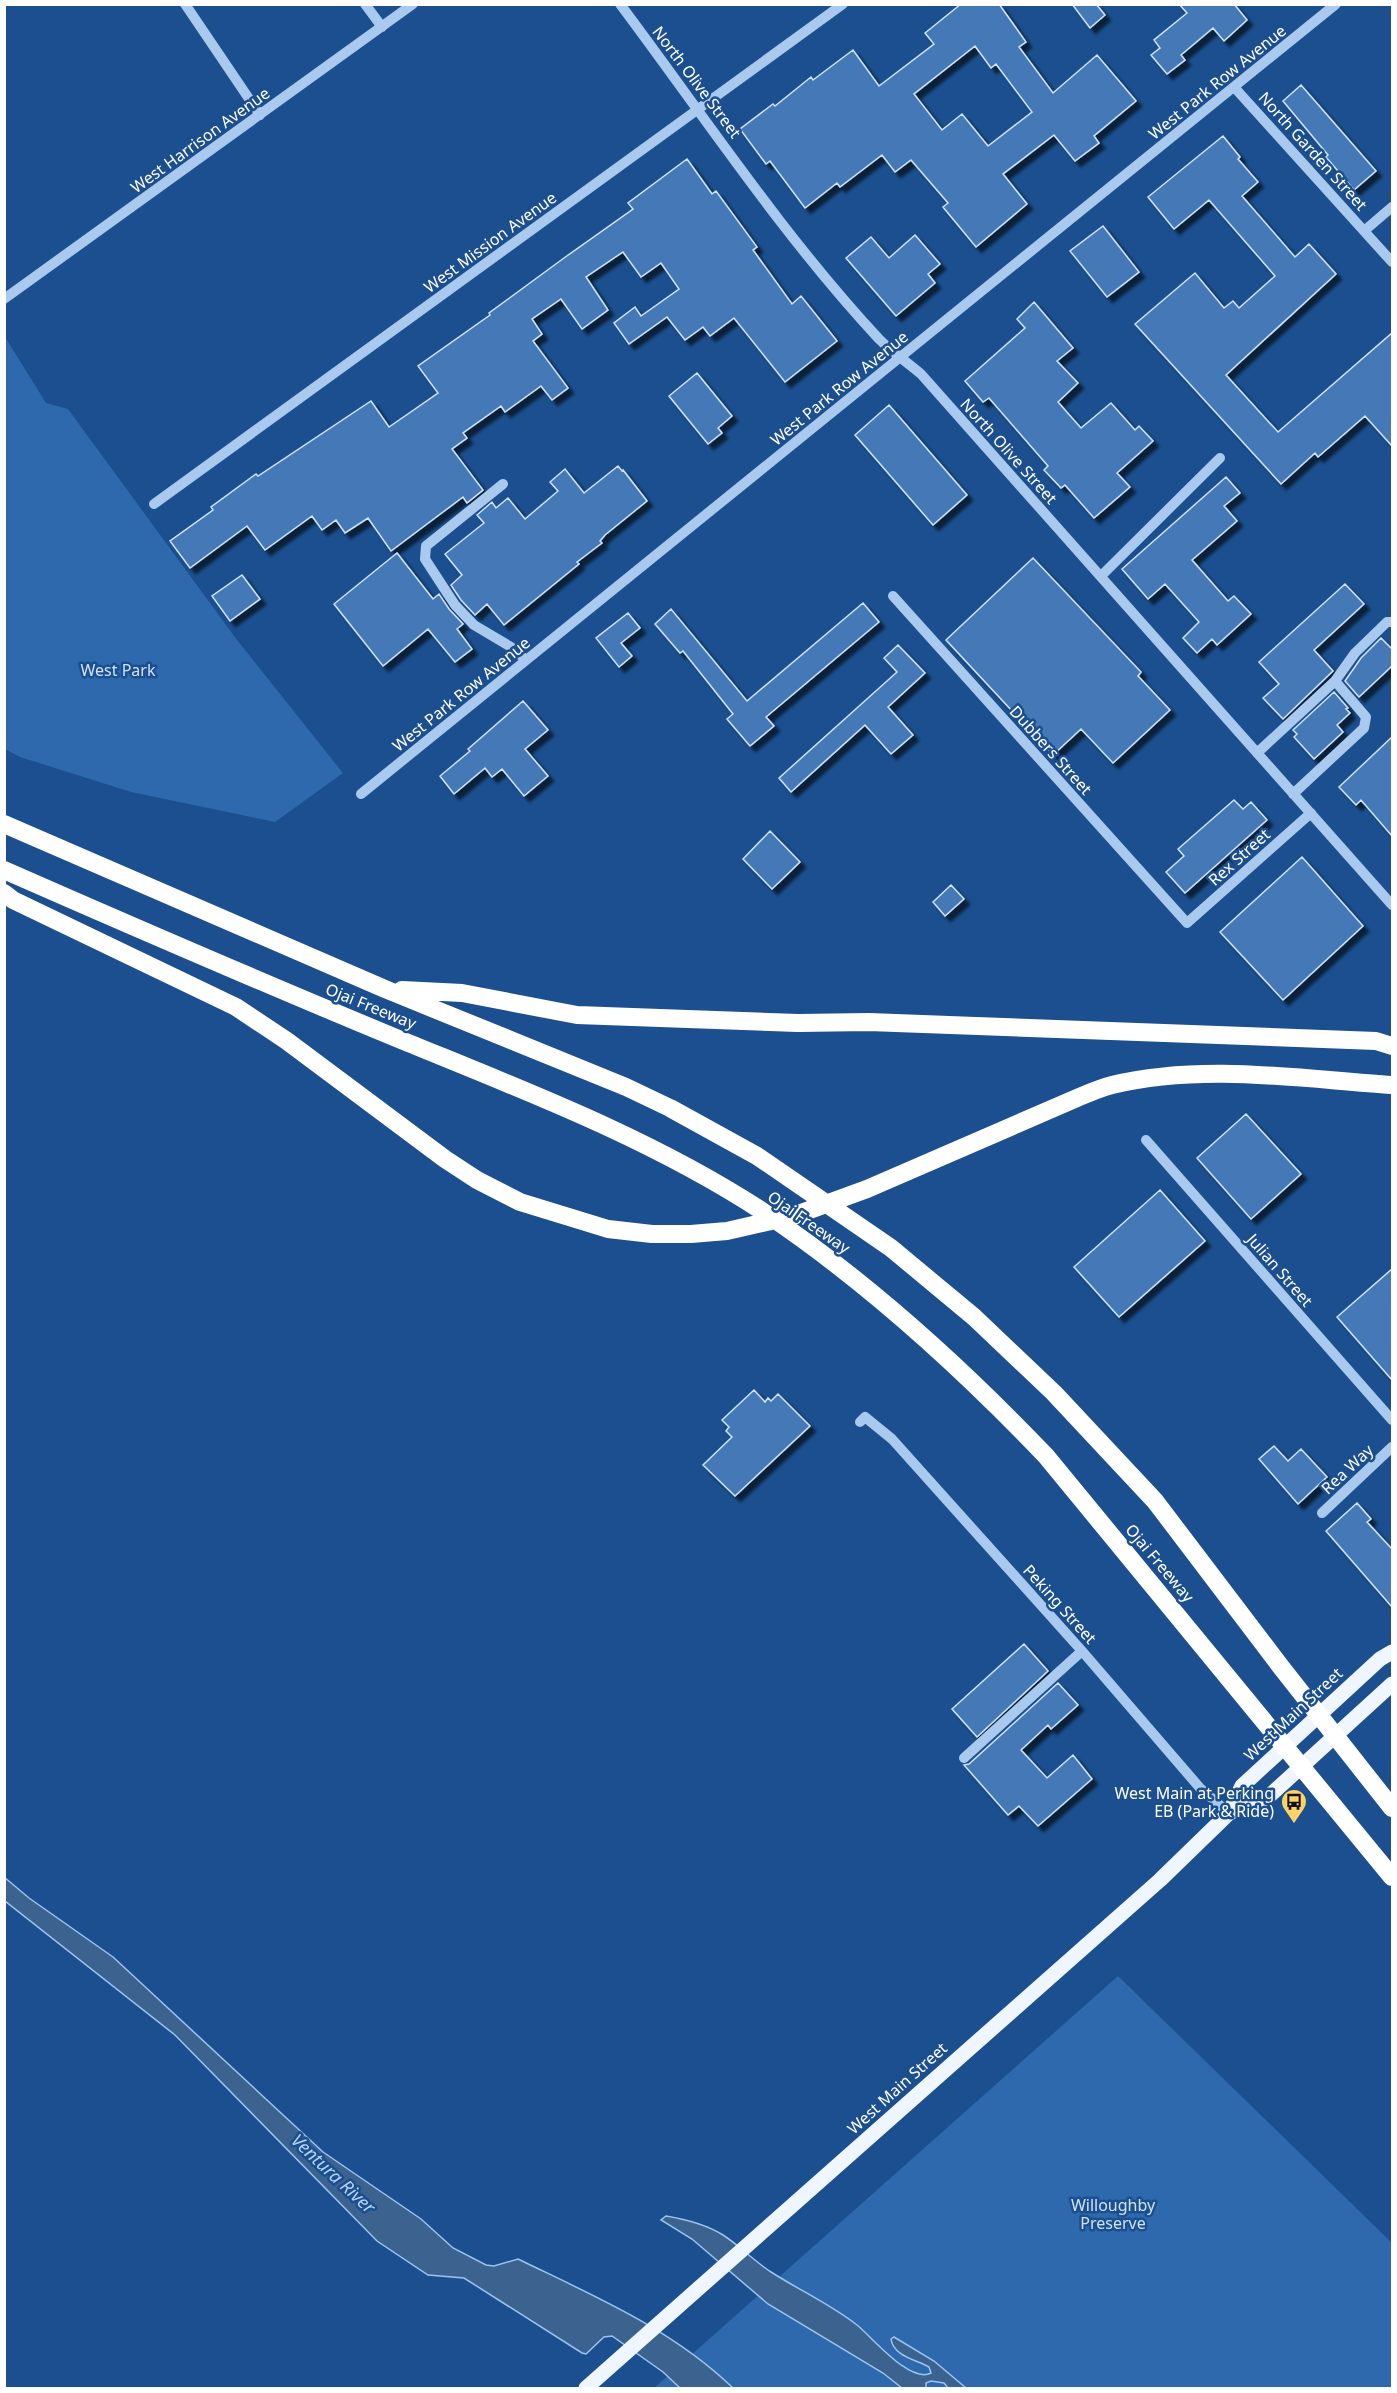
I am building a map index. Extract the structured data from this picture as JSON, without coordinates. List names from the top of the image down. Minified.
{"streets":{"highway":["Ojai Freeway"],"main road":["West Main Street"],"street":["North Olive Street","West Park Row Avenue","West Harrison Avenue","North Garden Street","West Mission Avenue","Dubbers Street","Rex Street","Julian Street","Rea Way","Peking Street"]},"crossings":[["North Olive Street","West Park Row Avenue"],["North Olive Street","West Mission Avenue"],["North Olive Street","Rex Street"],["West Park Row Avenue","North Garden Street"],["Dubbers Street","Rex Street"],["Peking Street","West Main Street"]],"water":["Ventura River"],"parks":["West Park","Willoughby Preserve"],"places":{"bus stop":["West Main at Perking EB (Park & Ride)"]}}
